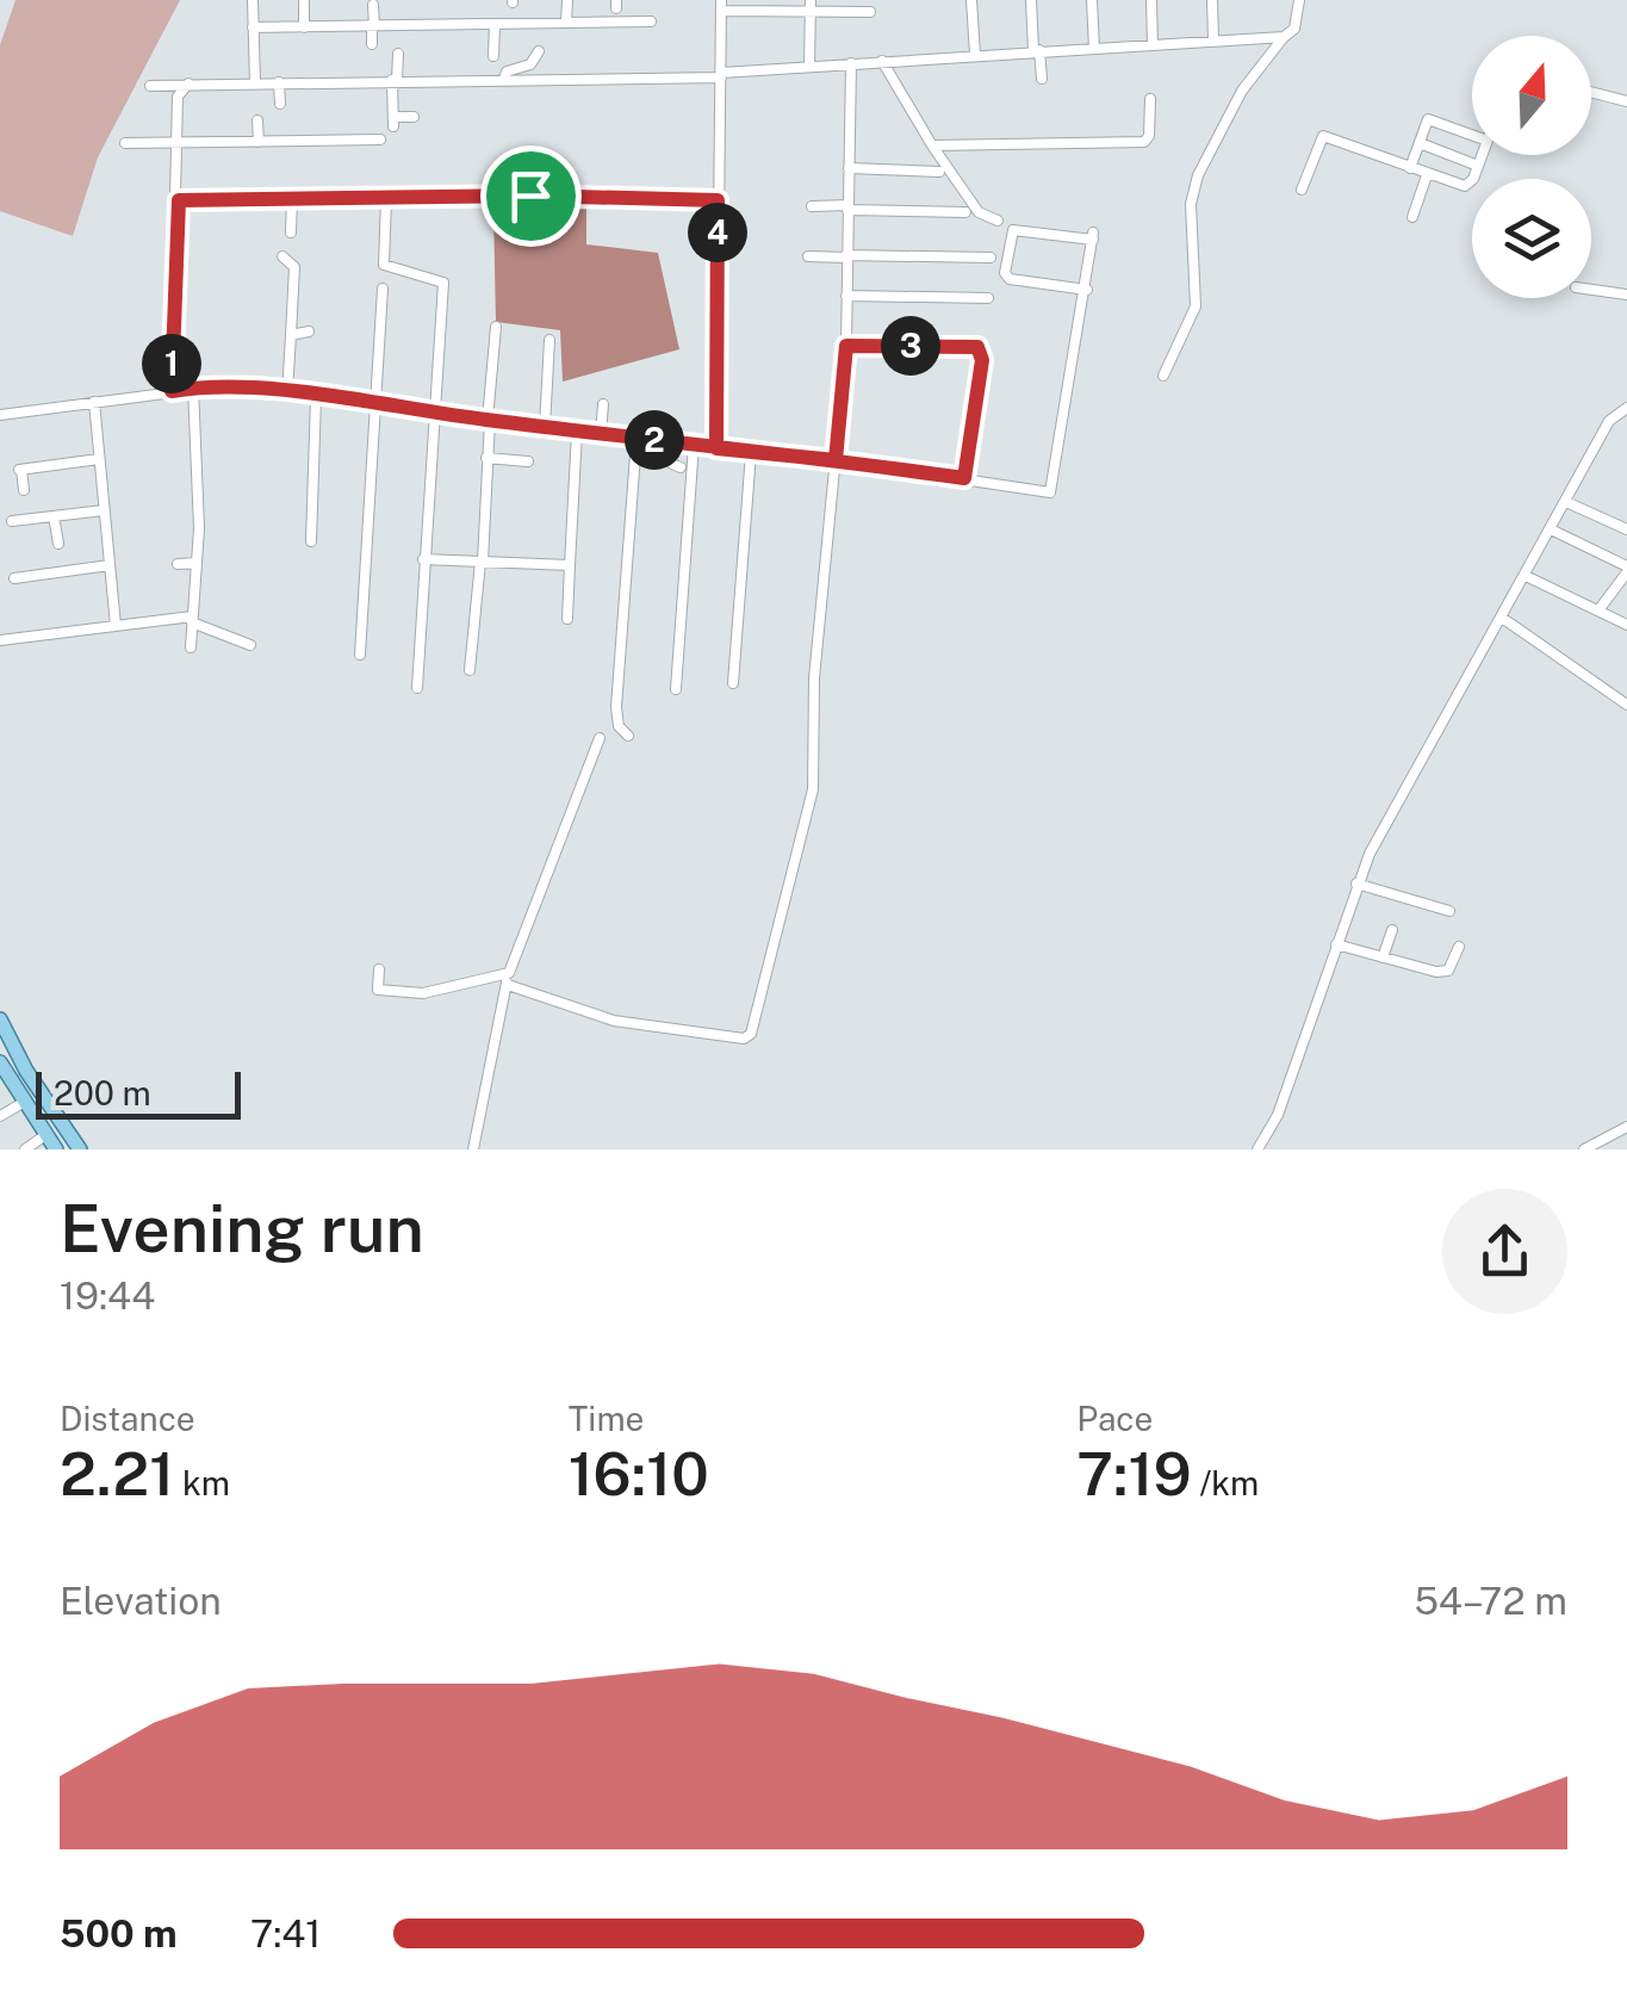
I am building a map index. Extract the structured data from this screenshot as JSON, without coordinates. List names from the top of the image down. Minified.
{"scale_bar":"200 m","north":"top","page":{"pins":["4","3","1","2"],"scale":"200 m","heading":["Evening run","19:44"],"stats":[["Distance","2.21 km"],["Time","16:10"],["Pace","7:19 /km"]],"chart":["Elevation","54–72 m"],"list":[{"name":"500 m","note":"7:41"}]}}
